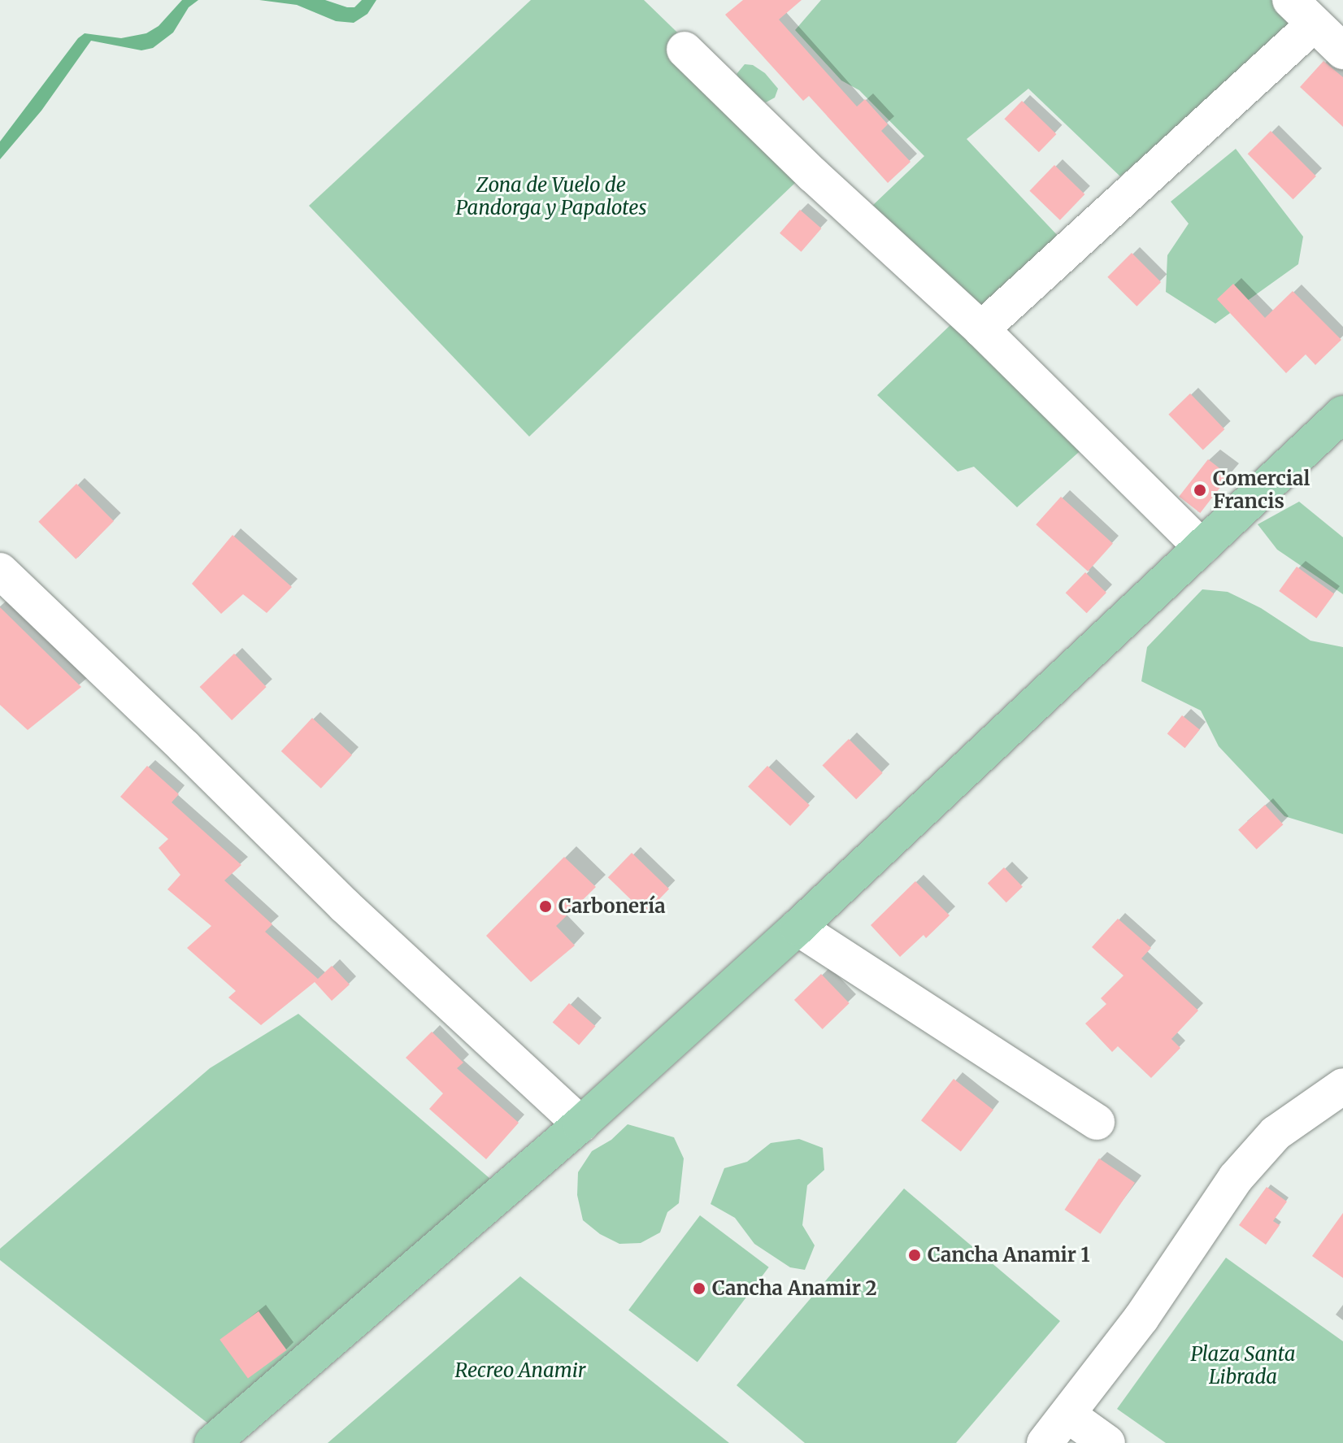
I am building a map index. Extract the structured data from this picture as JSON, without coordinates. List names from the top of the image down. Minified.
{"parks":["Zona de Vuelo de Pandorga y Papalotes","Plaza Santa Librada","Recreo Anamir"],"places":["Comercial Francis","Carbonería","Cancha Anamir 1","Cancha Anamir 2"]}
